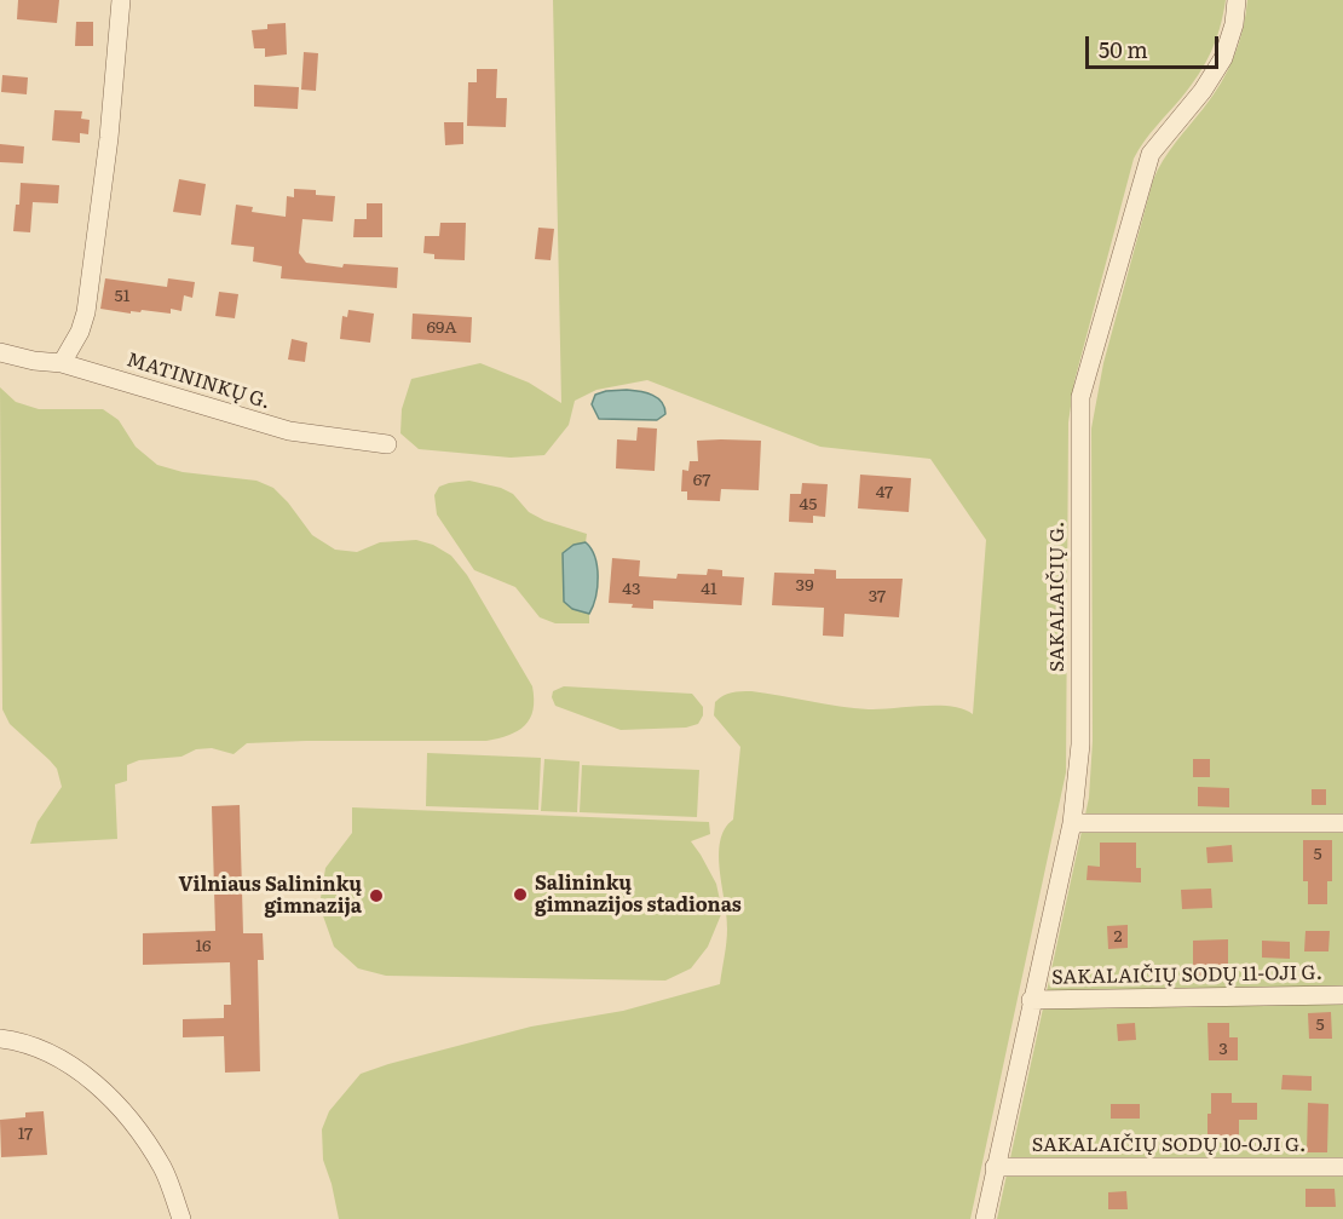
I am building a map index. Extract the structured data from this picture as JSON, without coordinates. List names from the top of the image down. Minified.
{"streets":{"street":["MATININKŲ G.","SAKALAIČIŲ G.","SAKALAIČIŲ SODŲ 11-OJI G.","SAKALAIČIŲ SODŲ 10-OJI G."]},"crossings":[["SAKALAIČIŲ G.","SAKALAIČIŲ SODŲ 11-OJI G."],["SAKALAIČIŲ G.","SAKALAIČIŲ SODŲ 10-OJI G."]],"places":["Salininkų gimnazijos stadionas","Vilniaus Salininkų gimnazija"],"house_numbers":["51","69A","67","47","45","39","43","41","37","5","2","16","5","3","17"],"scale_bar":"50 m"}
